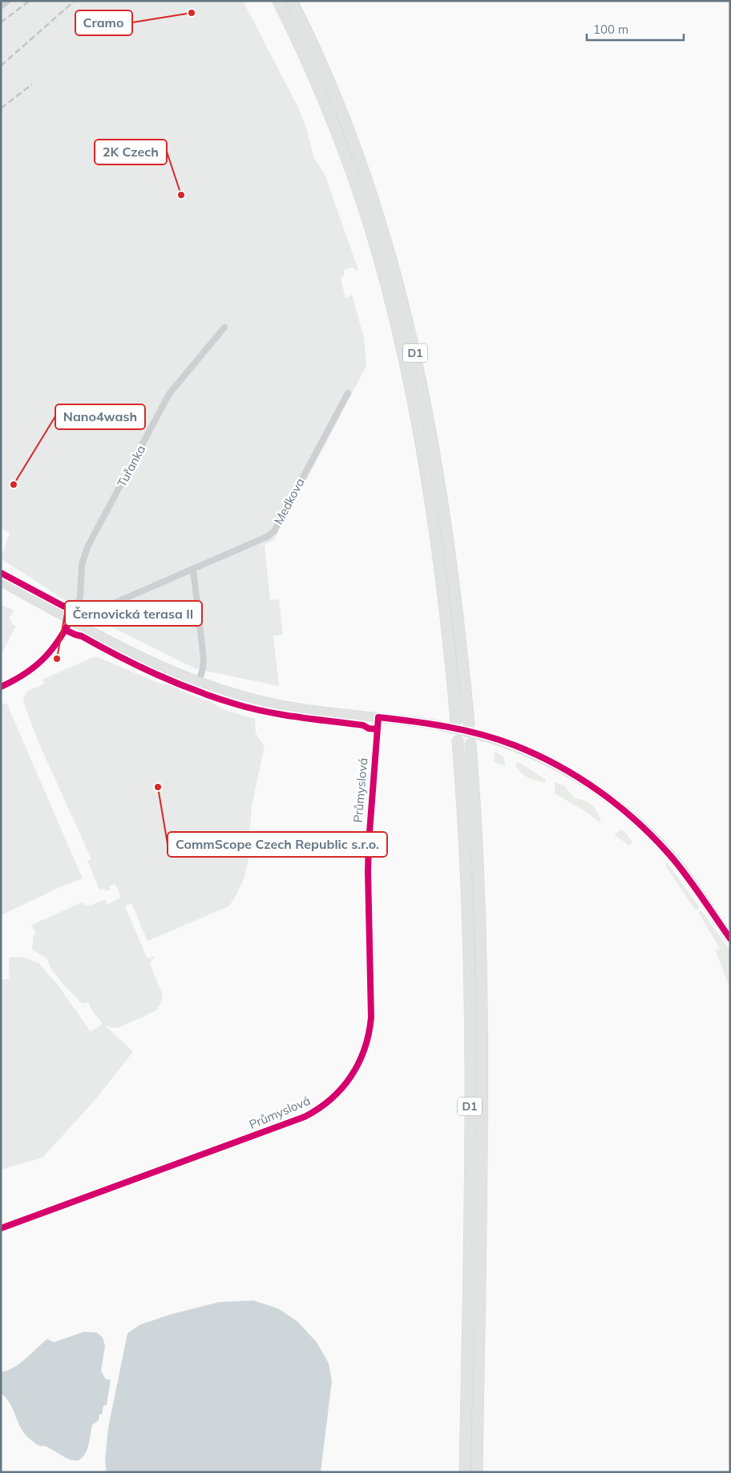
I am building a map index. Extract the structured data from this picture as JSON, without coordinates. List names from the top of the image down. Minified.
{"streets":{"highway":["D1"],"street":["Tuřanka","Medkova","Průmyslová"]},"places":["Cramo","2K Czech","Nano4wash","Černovická terasa II","CommScope Czech Republic s.r.o."],"scale_bar":"100 m"}
